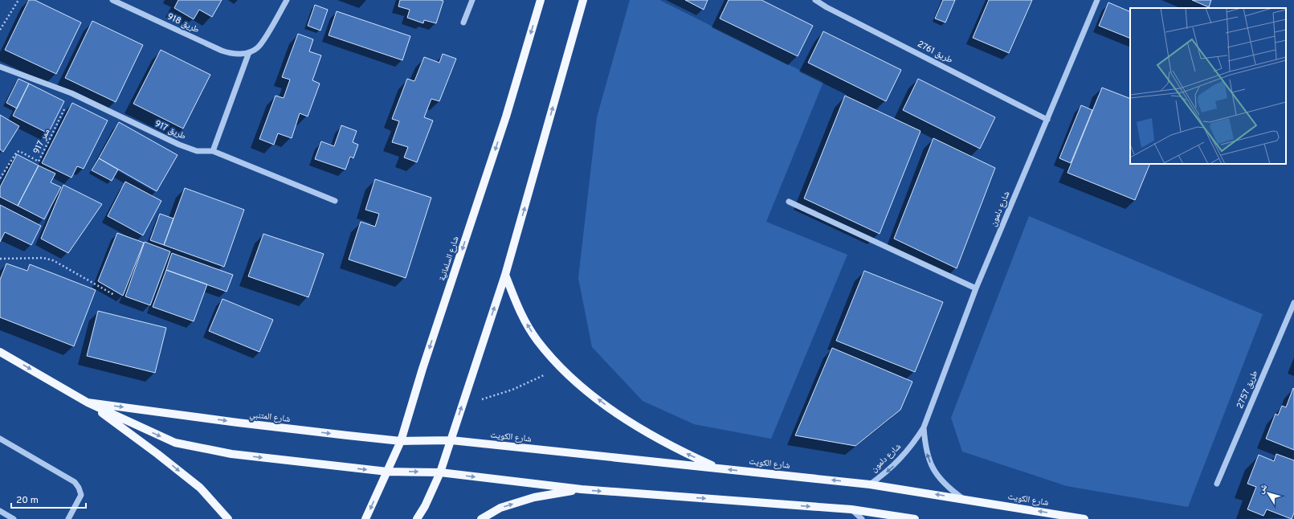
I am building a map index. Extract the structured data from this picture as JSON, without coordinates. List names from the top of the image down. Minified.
{"streets":{"main road":["شارع السلمانية","شارع المتنبي","شارع الكويت"],"street":["طريق 918","طريق 2761","طريق 917","شارع دلمون","طريق 2757"],"path":["ممر 917"]},"crossings":[["طريق 2761","شارع دلمون"],["طريق 917","ممر 917"],["شارع دلمون","شارع الكويت"],["شارع السلمانية","شارع المتنبي"],["شارع المتنبي","شارع الكويت"]],"one_way":["شارع المتنبي"],"scale_bar":"20 m","north":"top left"}
